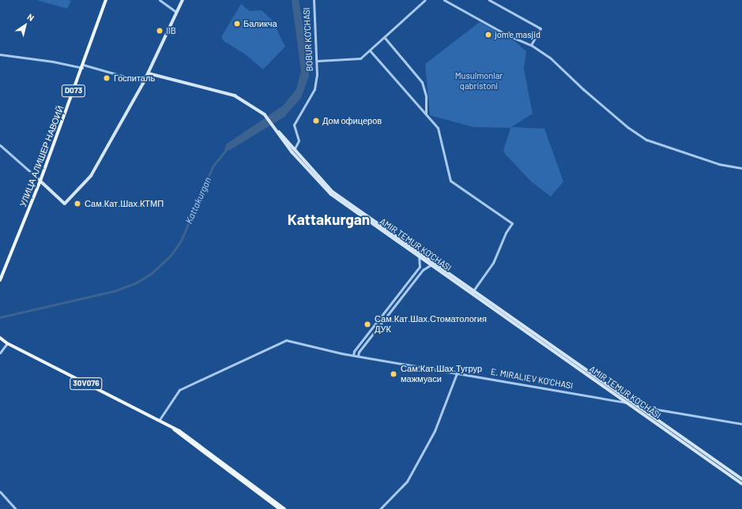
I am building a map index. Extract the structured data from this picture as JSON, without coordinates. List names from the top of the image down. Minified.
{"streets":{"main road":["D073","УЛИЦА АЛИШЕР НАВОИЙ","AMIR TEMUR KO'CHASI","30V076"],"street":["BOBUR KO'CHASI","E. MIRALIEV KO'CHASI"]},"crossings":[["BOBUR KO'CHASI","AMIR TEMUR KO'CHASI"],["AMIR TEMUR KO'CHASI","E. MIRALIEV KO'CHASI"],["E. MIRALIEV KO'CHASI","30V076"]],"districts":["Kattakurgan"],"water":["Kattakurgan"],"parks":["Musulmonlar qabristoni"],"places":["Баликча","IIB","jom'e masjid","Госпиталь","Дом офицеров","Сам.Кат.Шах.КТМП","Сам.Кат.Шах.Стоматология ДУК","Сам.Кат.Шах.Тугрур мажмуаси"],"north":"top right"}
